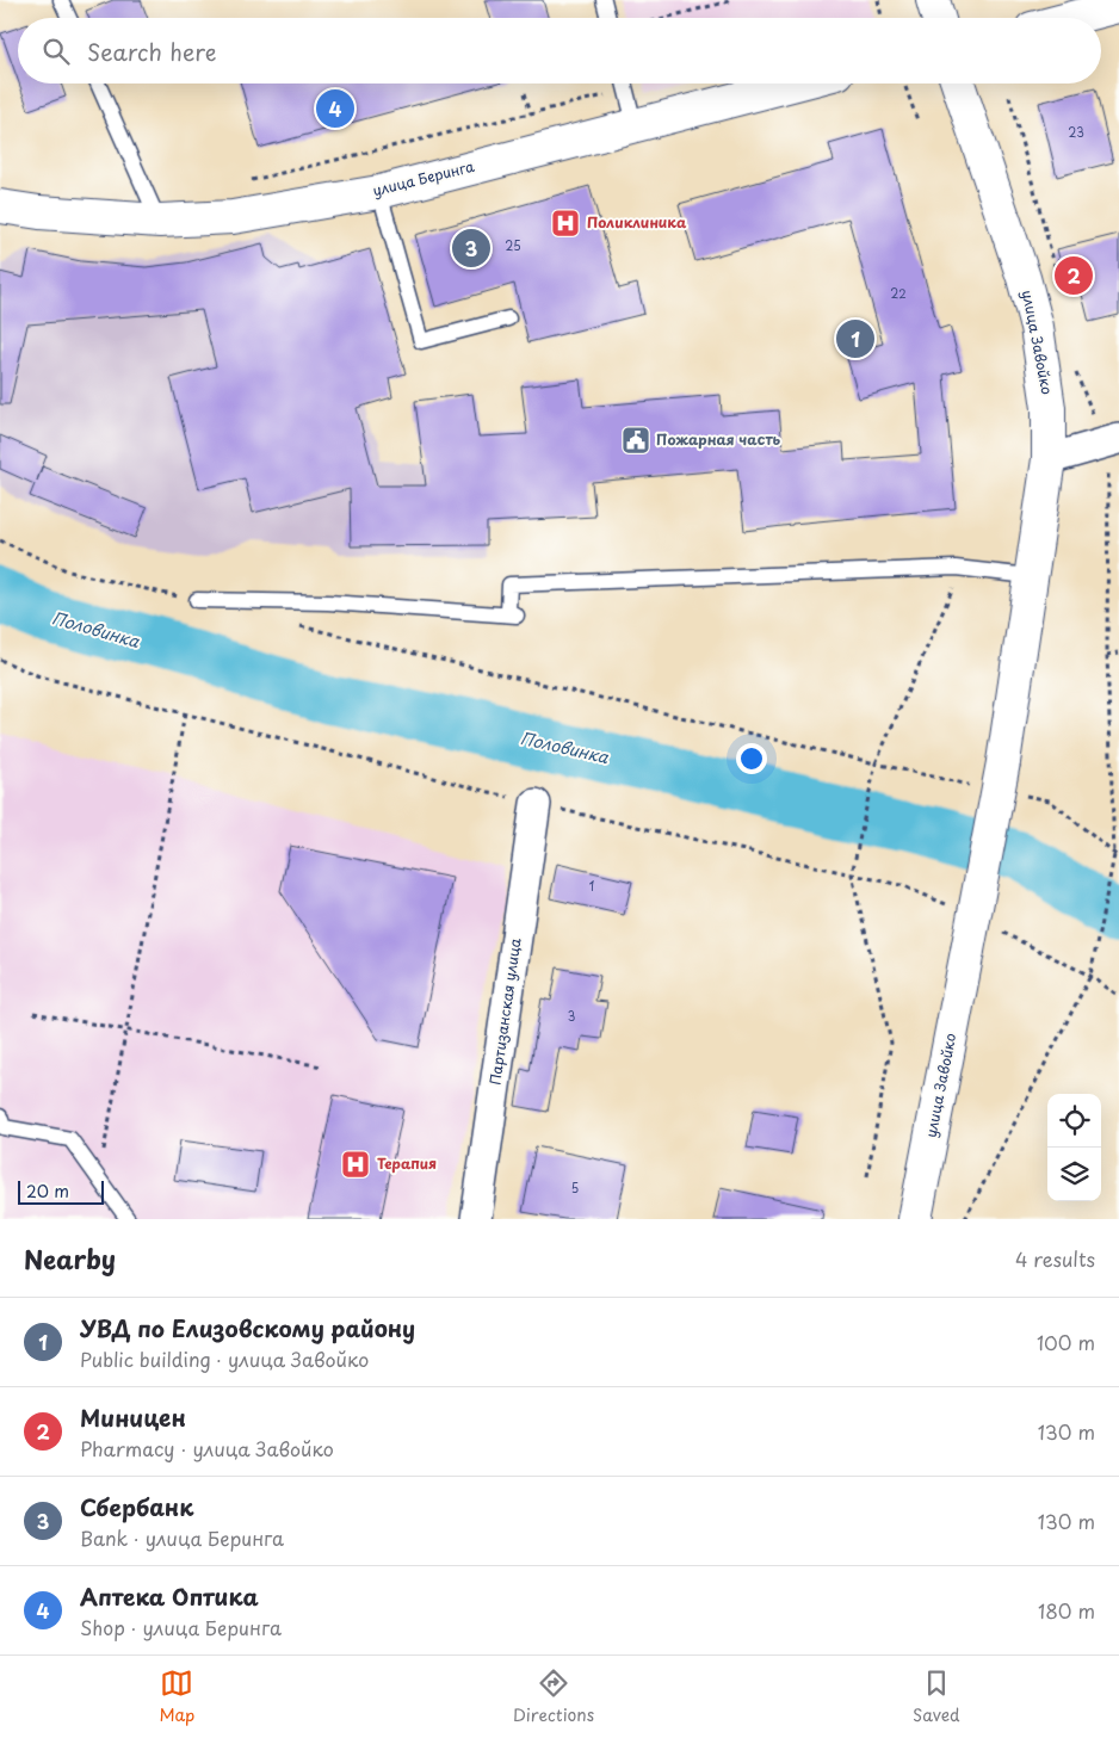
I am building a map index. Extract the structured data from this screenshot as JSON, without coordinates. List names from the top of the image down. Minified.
{"streets":{"main road":["улица Беринга","улица Завойко"],"street":["Партизанская улица"]},"water":["Половинка"],"places":{"hospital":["Поликлиника","Терапия"],"public building":["Пожарная часть"]},"house_numbers":["23","25","22","1","3","5"],"scale_bar":"20 m","page":{"search":"Search here","pins":["4","3","2","1"],"scale":"20 m","heading":["Nearby","4 results"],"list":[{"mark":"1","name":"УВД по Елизовскому району","note":"Public building · улица Завойко","value":"100 m"},{"mark":"2","name":"Миницен","note":"Pharmacy · улица Завойко","value":"130 m"},{"mark":"3","name":"Сбербанк","note":"Bank · улица Беринга","value":"130 m"},{"mark":"4","name":"Аптека Оптика","note":"Shop · улица Беринга","value":"180 m"}],"nav":["Map","Directions","Saved"]}}
